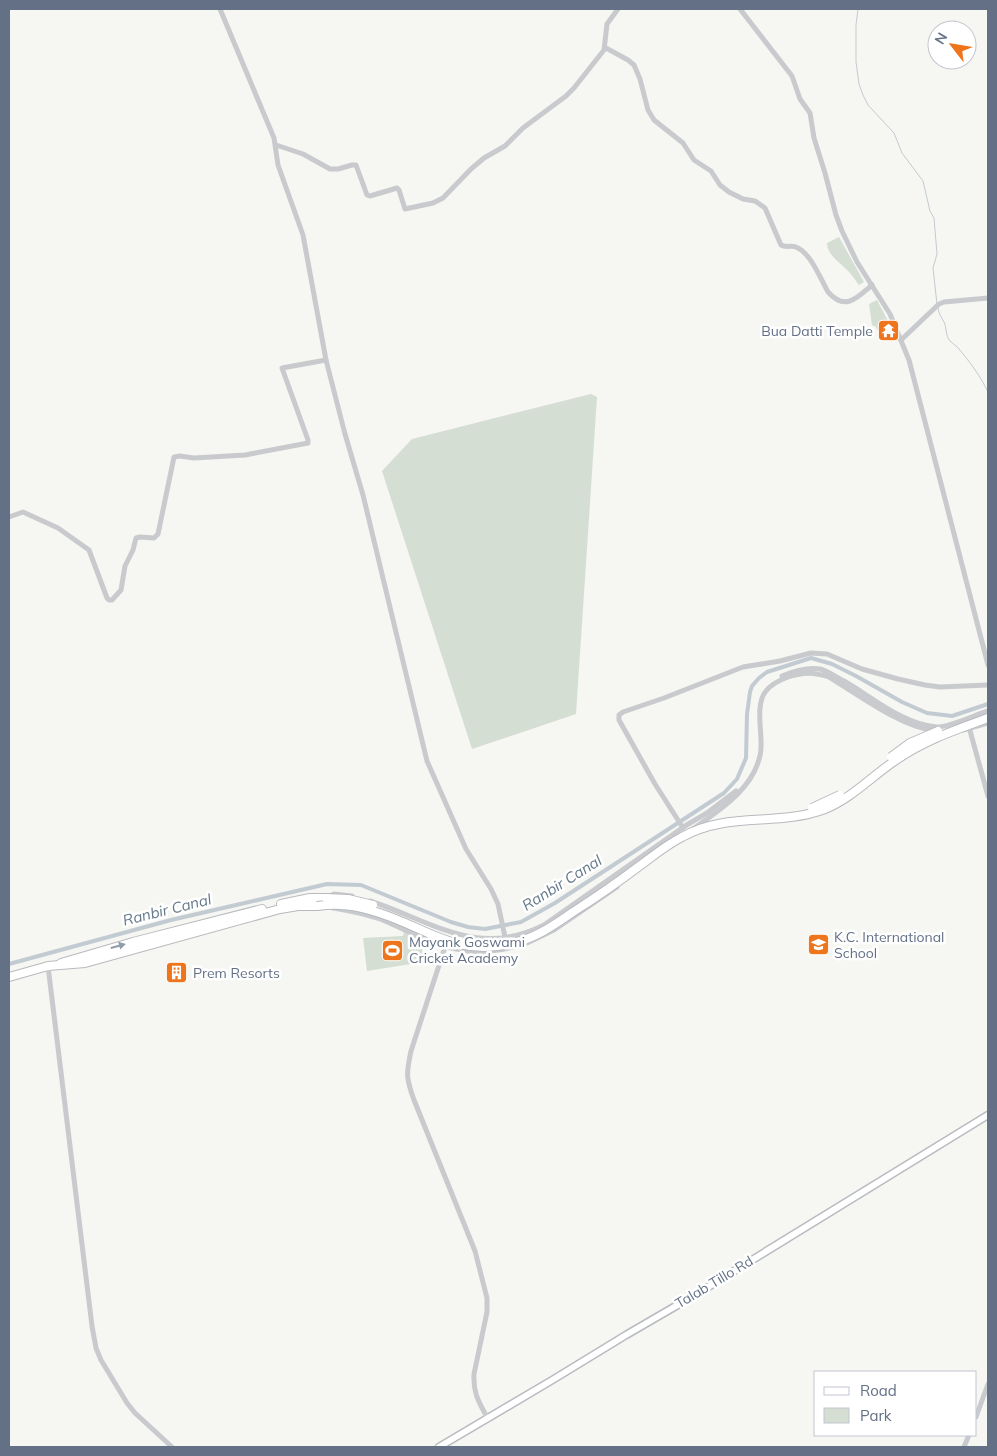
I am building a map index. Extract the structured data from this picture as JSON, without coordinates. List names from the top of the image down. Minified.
{"streets":{"main road":["Talab Tillo Rd"]},"water":["Ranbir Canal"],"places":{"temple":["Bua Datti Temple"],"school or university":["K.C. International School"],"sports":["Mayank Goswami Cricket Academy"],"building":["Prem Resorts"]},"legend":["Road","Park"],"north":"top left"}
